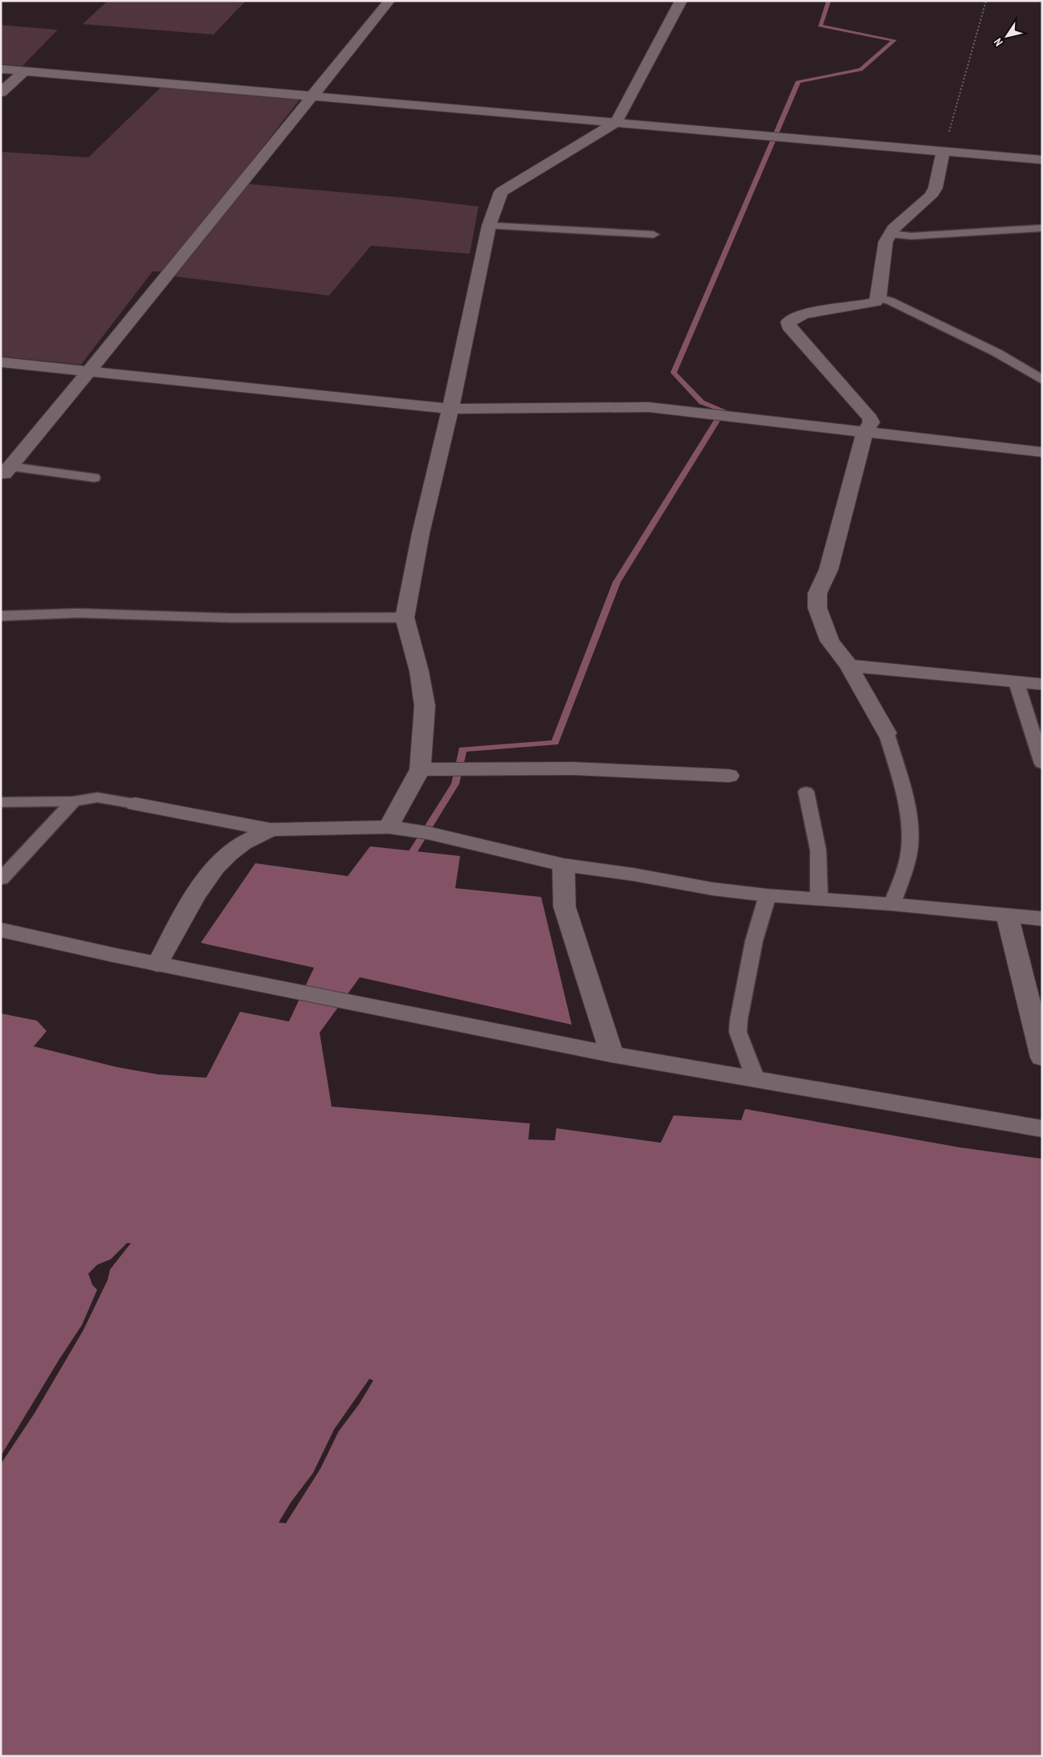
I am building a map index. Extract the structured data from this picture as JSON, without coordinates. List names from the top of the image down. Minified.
{"north":"bottom left"}
